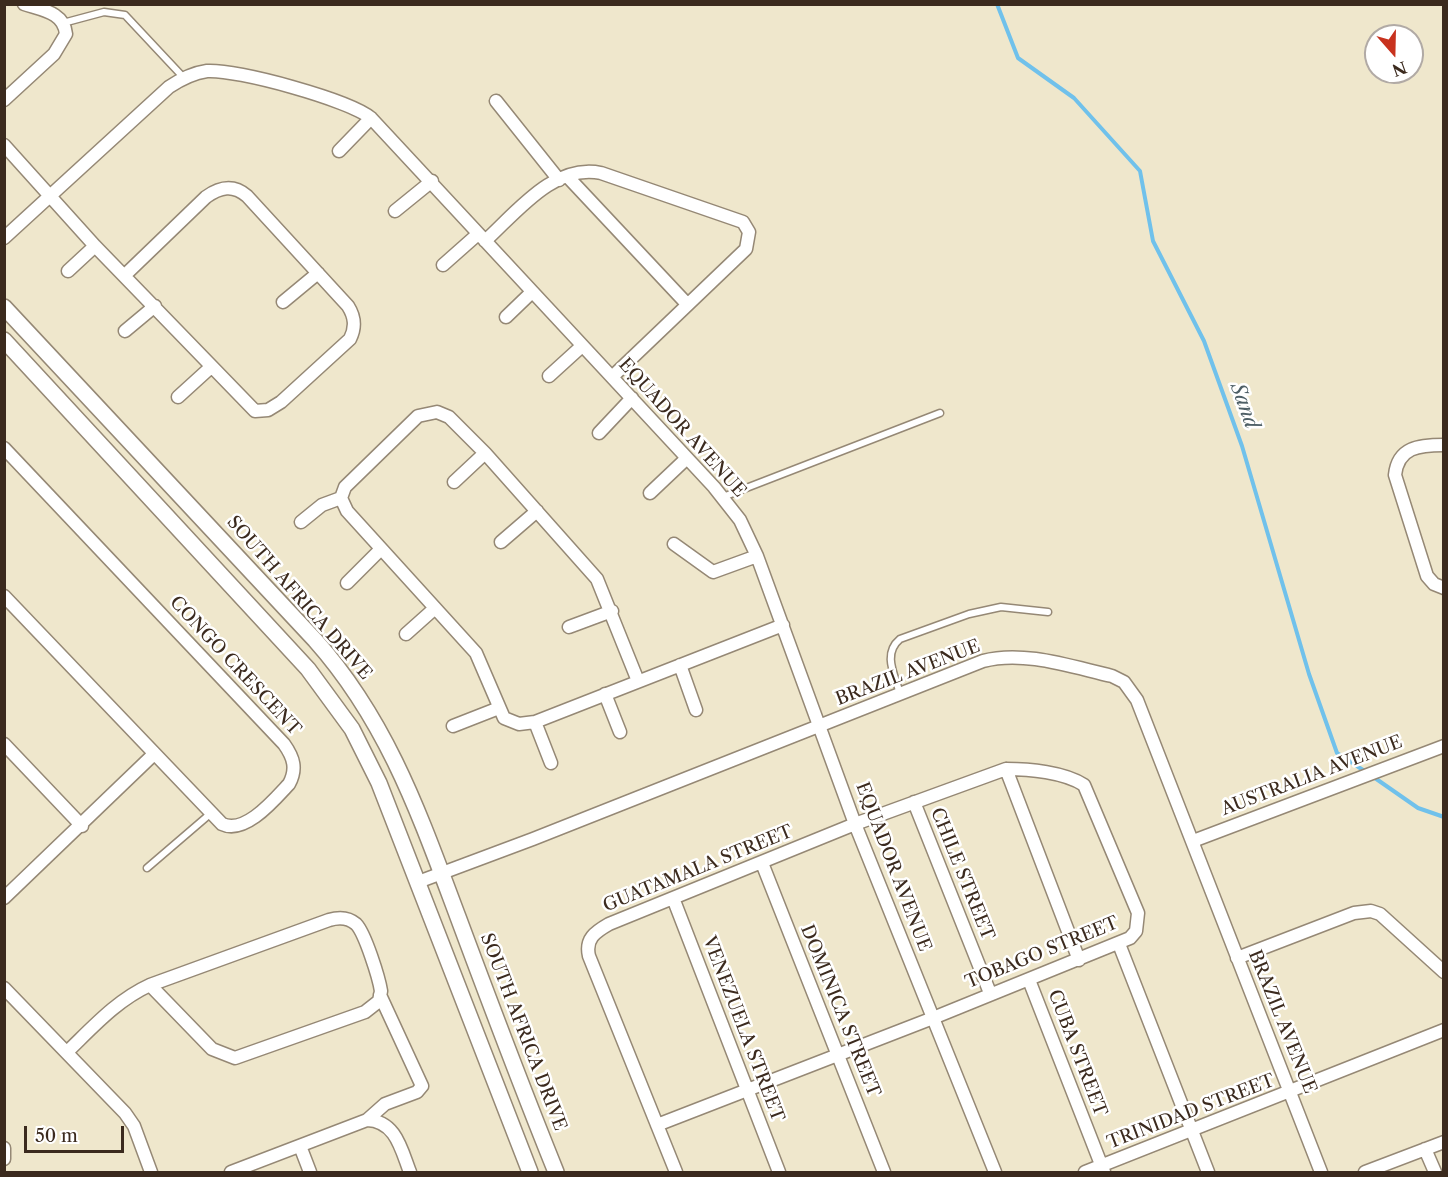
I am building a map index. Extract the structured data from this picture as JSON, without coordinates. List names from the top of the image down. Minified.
{"streets":{"street":["EQUADOR AVENUE","SOUTH AFRICA DRIVE","CONGO CRESCENT","BRAZIL AVENUE","AUSTRALIA AVENUE","GUATAMALA STREET","CHILE STREET","TOBAGO STREET","DOMINICA STREET","VENEZUELA STREET","CUBA STREET","TRINIDAD STREET"]},"crossings":[["EQUADOR AVENUE","BRAZIL AVENUE"],["EQUADOR AVENUE","GUATAMALA STREET"],["EQUADOR AVENUE","TOBAGO STREET"],["SOUTH AFRICA DRIVE","BRAZIL AVENUE"],["BRAZIL AVENUE","AUSTRALIA AVENUE"],["BRAZIL AVENUE","TRINIDAD STREET"],["GUATAMALA STREET","TOBAGO STREET"],["GUATAMALA STREET","DOMINICA STREET"],["GUATAMALA STREET","VENEZUELA STREET"],["CHILE STREET","TOBAGO STREET"],["TOBAGO STREET","DOMINICA STREET"],["TOBAGO STREET","VENEZUELA STREET"],["TOBAGO STREET","CUBA STREET"],["CUBA STREET","TRINIDAD STREET"]],"water":["Sand"],"scale_bar":"50 m","north":"bottom"}
